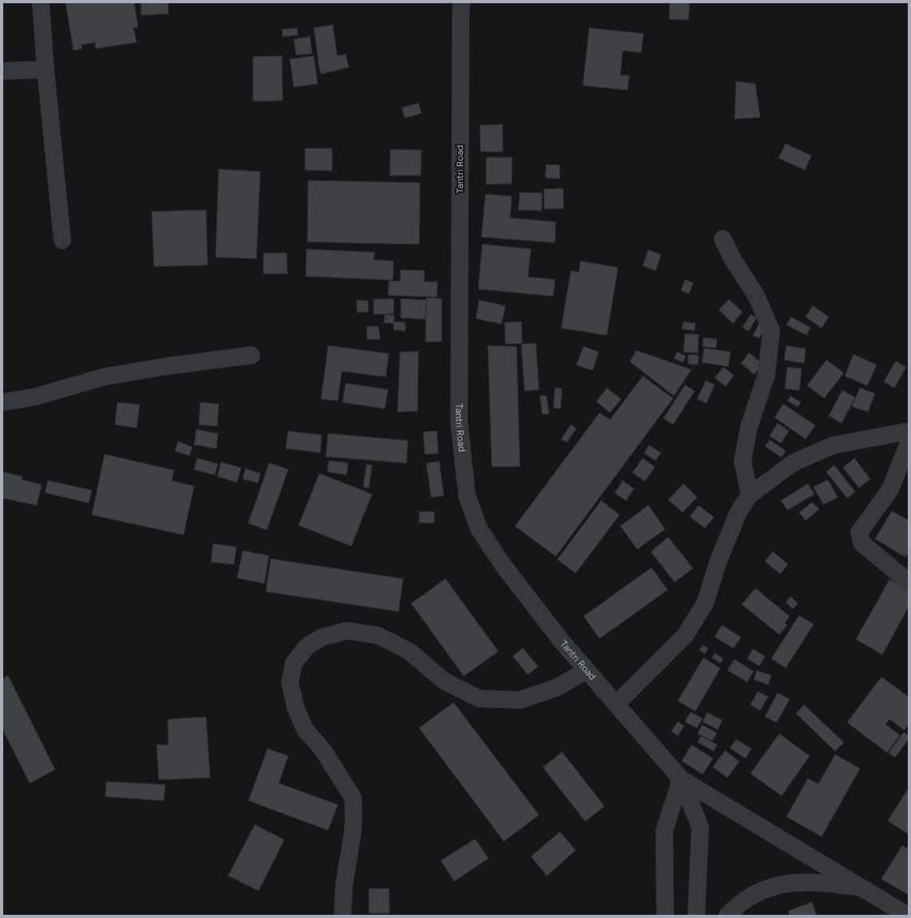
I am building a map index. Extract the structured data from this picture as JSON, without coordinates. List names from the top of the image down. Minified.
{"streets":{"street":["Tantri Road"]}}
